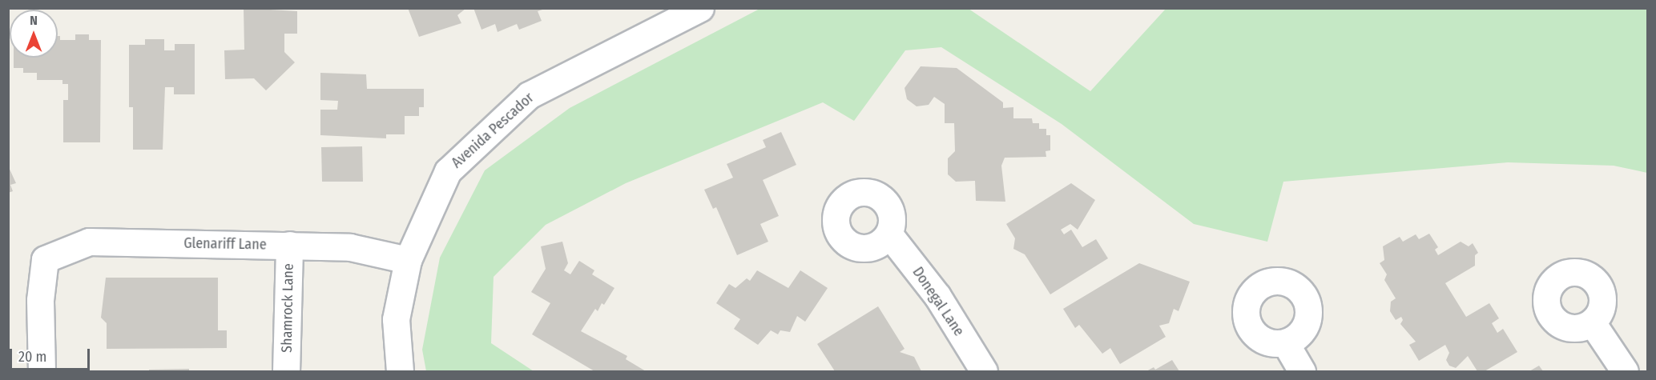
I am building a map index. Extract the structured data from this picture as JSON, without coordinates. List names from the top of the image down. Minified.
{"streets":{"street":["Avenida Pescador","Glenariff Lane","Donegal Lane","Shamrock Lane"]},"crossings":[["Avenida Pescador","Glenariff Lane"],["Glenariff Lane","Shamrock Lane"]],"scale_bar":"20 m","north":"top"}
